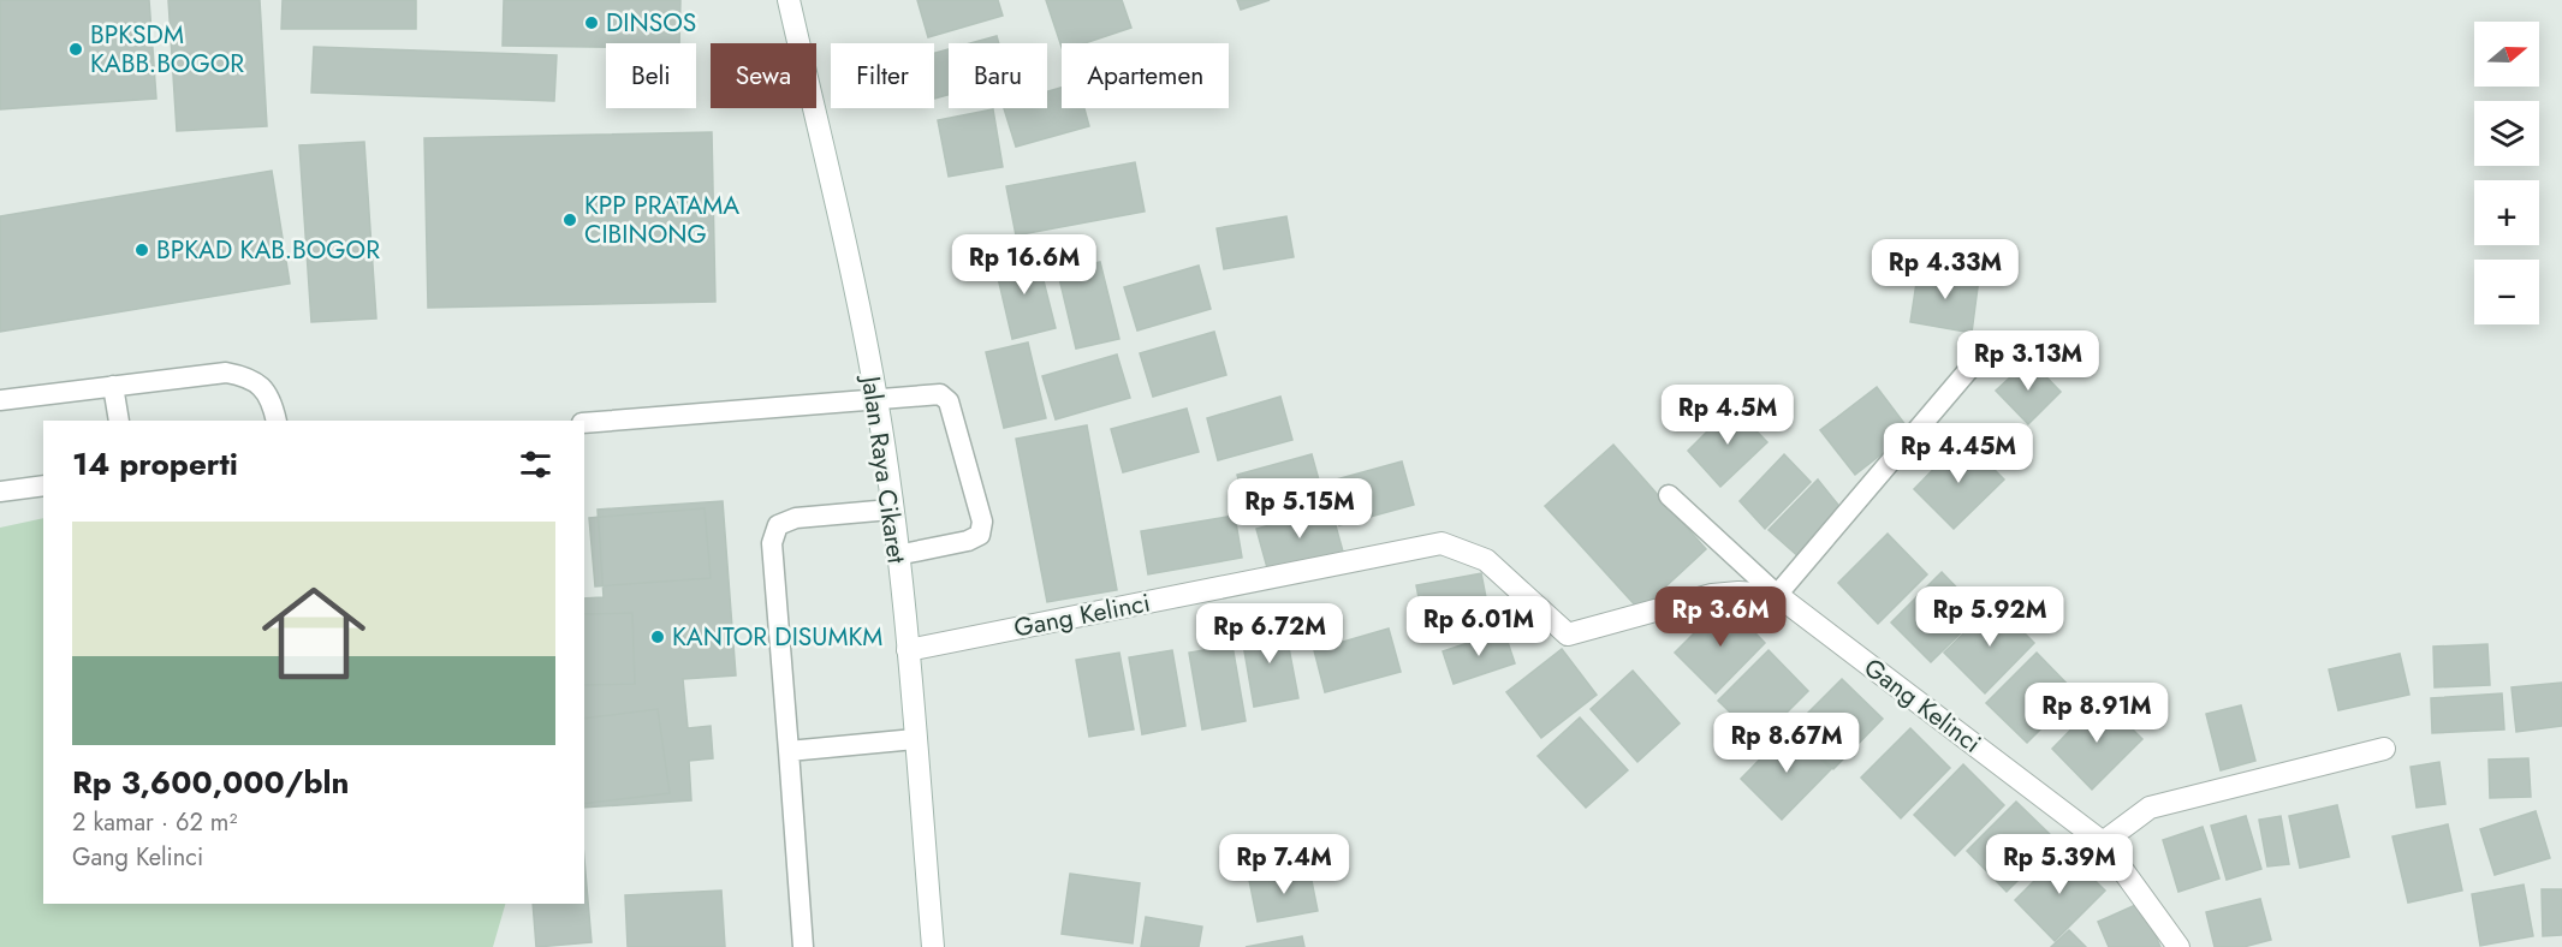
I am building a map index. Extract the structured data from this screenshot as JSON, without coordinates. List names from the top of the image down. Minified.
{"streets":{"street":["Jalan Raya Cikaret","Gang Kelinci"]},"crossings":[["Jalan Raya Cikaret","Gang Kelinci"]],"places":["DINSOS","BPKSDM KABB.BOGOR","KPP PRATAMA CIBINONG","BPKAD KAB.BOGOR","KANTOR DISUMKM"],"north":"right","page":{"map_buttons":["+","−"],"chip":["Beli","Sewa","Filter","Baru","Apartemen"],"price":["Rp 16.6M","Rp 4.33M","Rp 3.13M","Rp 4.5M","Rp 4.45M","Rp 5.15M","Rp 3.6M","Rp 5.92M","Rp 6.01M","Rp 6.72M","Rp 8.91M","Rp 8.67M","Rp 7.4M","Rp 5.39M"],"heading":"14 properti","list":[{"name":"Rp 3,600,000/bln","note":"2 kamar · 62 m² · Gang Kelinci"}]}}
